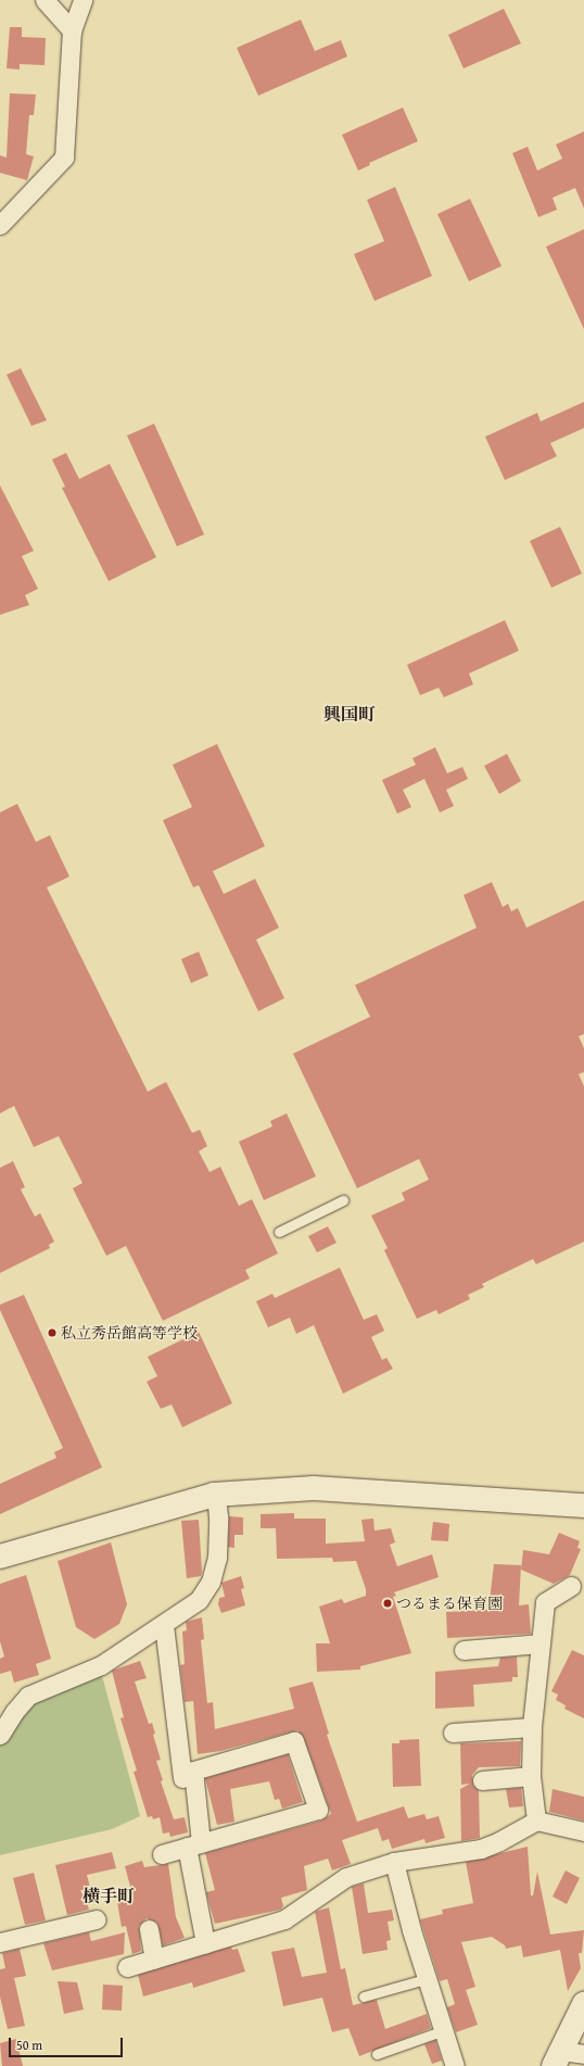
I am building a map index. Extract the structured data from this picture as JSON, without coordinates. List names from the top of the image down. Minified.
{"districts":["興国町","横手町"],"places":["私立秀岳館高等学校","つるまる保育園"],"scale_bar":"50 m"}
